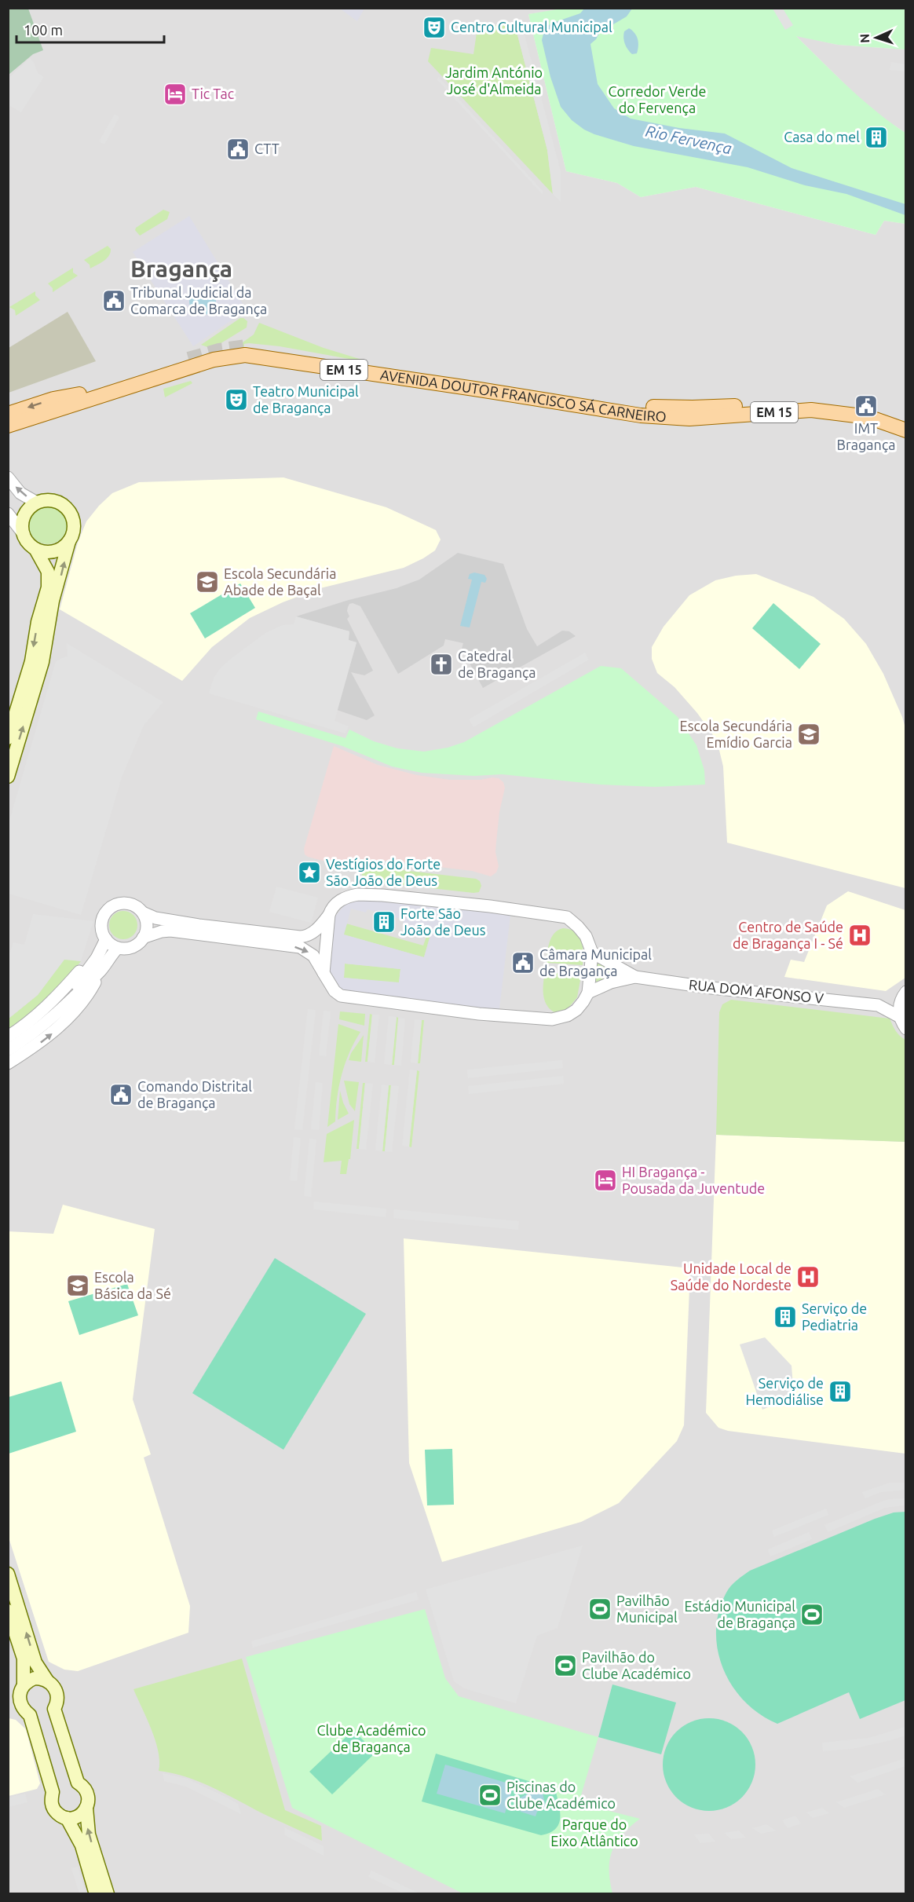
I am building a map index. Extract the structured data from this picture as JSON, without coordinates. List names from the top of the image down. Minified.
{"streets":{"main road":["EM 15","AVENIDA DOUTOR FRANCISCO SÁ CARNEIRO"],"street":["RUA DOM AFONSO V"]},"districts":["Bragança"],"water":["Rio Fervença"],"parks":["Jardim António José d'Almeida","Corredor Verde do Fervença","Clube Académico de Bragança","Parque do Eixo Atlântico"],"places":{"theatre":["Centro Cultural Municipal","Teatro Municipal de Bragança"],"hotel":["Tic Tac","HI Bragança - Pousada da Juventude"],"building":["Casa do mel","Forte São João de Deus","Serviço de Pediatria","Serviço de Hemodiálise"],"public building":["CTT","Tribunal Judicial da Comarca de Bragança","IMT Bragança","Câmara Municipal de Bragança","Comando Distrital de Bragança"],"school or university":["Escola Secundária Abade de Baçal","Escola Secundária Emídio Garcia","Escola Básica da Sé"],"church":["Catedral de Bragança"],"place":["Vestígios do Forte São João de Deus"],"hospital":["Centro de Saúde de Bragança I - Sé","Unidade Local de Saúde do Nordeste"],"sports":["Pavilhão Municipal","Estádio Municipal de Bragança","Pavilhão do Clube Académico","Piscinas do Clube Académico"]},"scale_bar":"100 m","north":"left"}
